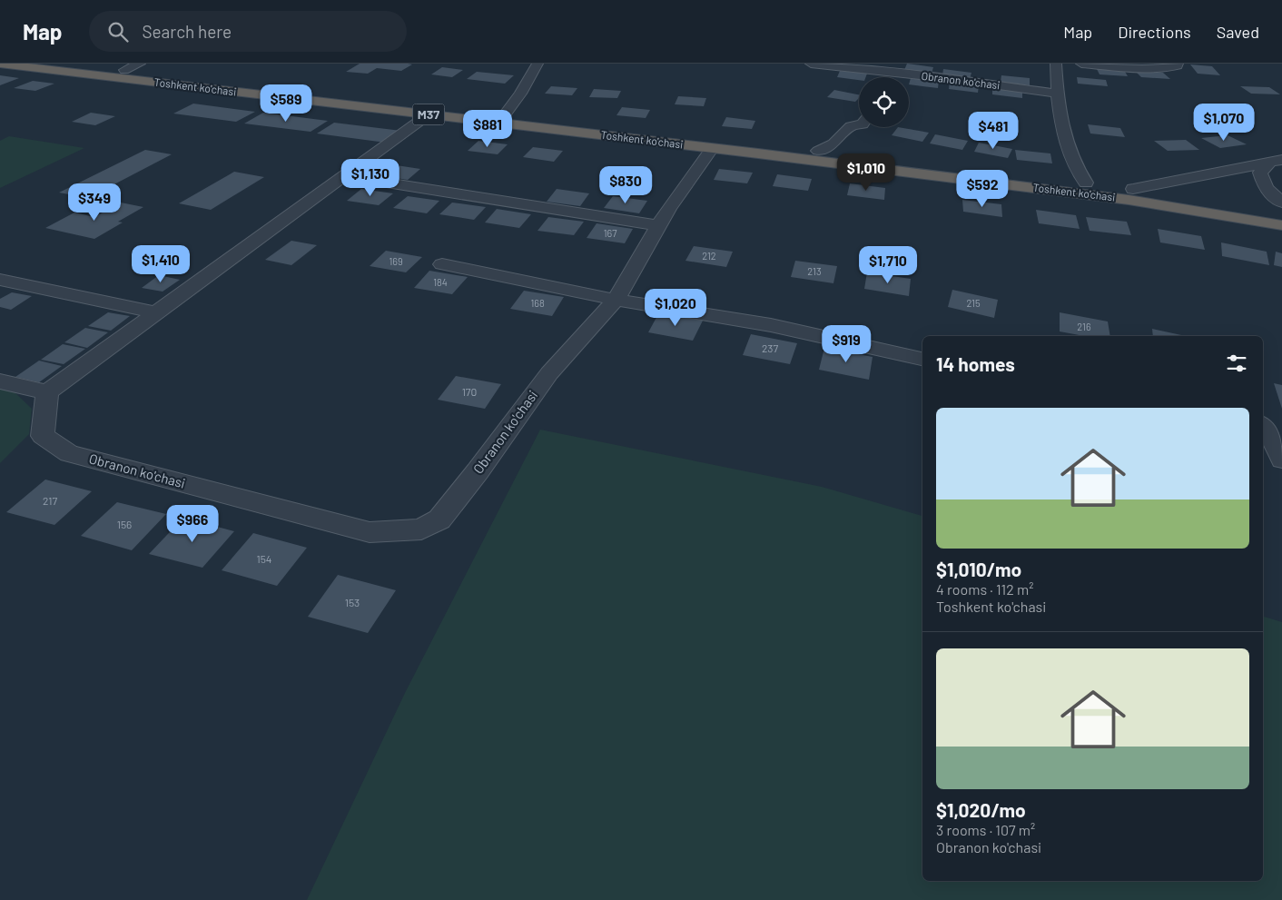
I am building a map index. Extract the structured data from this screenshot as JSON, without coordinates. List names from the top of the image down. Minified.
{"streets":{"highway":["Toshkent ko'chasi","M37"],"street":["Obranon ko'chasi"]},"crossings":[["Obranon ko'chasi","Toshkent ko'chasi"]],"house_numbers":["167","212","169","213","184","168","215","216","237","170","217","156","154","153"],"page":{"header":"Map","search":"Search here","nav":["Map","Directions","Saved"],"price":["$589","$1,070","$881","$481","$1,010","$1,130","$830","$592","$349","$1,410","$1,710","$1,020","$919","$966"],"heading":"14 homes","list":[{"name":"$1,010/mo","note":"4 rooms · 112 m² · Toshkent ko'chasi"},{"name":"$1,020/mo","note":"3 rooms · 107 m² · Obranon ko'chasi"}]}}
